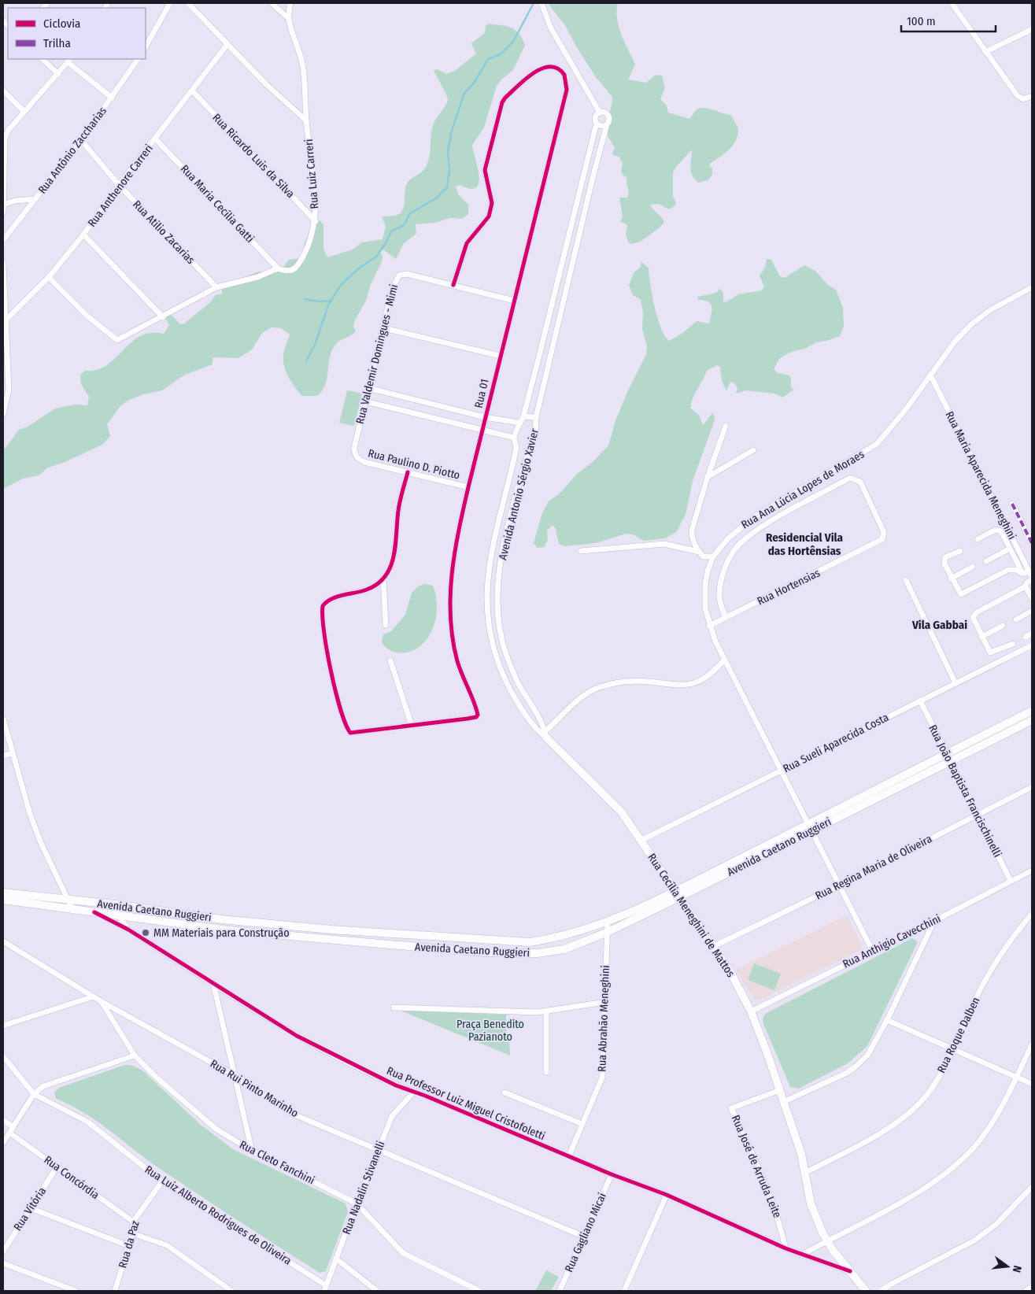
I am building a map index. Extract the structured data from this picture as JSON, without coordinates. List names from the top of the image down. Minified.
{"streets":{"main road":["Avenida Caetano Ruggieri","Rua Cecília Meneghini de Mattos"],"street":["Rua Antônio Zaccharias","Rua Ricardo Luis da Silva","Rua Luiz Carreri","Rua Anthenore Carreri","Rua Maria Cecília Gatti","Rua Atilio Zacarias","Rua Valdemir Domingues - Mimi","Rua 01","Rua Paulino D. Piotto","Rua Maria Aparecida Meneghini","Rua Ana Lúcia Lopes de Moraes","Avenida Antonio Sérgio Xavier","Rua Hortensias","Rua Sueli Aparecida Costa","Rua João Baptista Francischinelli","Rua Regina Maria de Oliveira","Rua Anthigio Cavecchini","Rua Abrahão Meneghini","Rua Roque Dalben","Rua Rui Pinto Marinho","Rua Professor Luiz Miguel Cristofoletti","Rua Cleto Fanchini","Rua José de Arruda Leite","Rua Concórdia","Rua Nadalin Stivanelli","Rua Vitória","Rua Luiz Alberto Rodrigues de Oliveira","Rua Gagliano Micai","Rua da Paz"]},"crossings":[["Rua Antônio Zaccharias","Rua Atilio Zacarias"],["Rua Ricardo Luis da Silva","Rua Luiz Carreri"],["Rua Ricardo Luis da Silva","Rua Anthenore Carreri"],["Rua Luiz Carreri","Rua Anthenore Carreri"],["Rua Luiz Carreri","Rua Maria Cecília Gatti"],["Rua Luiz Carreri","Rua Atilio Zacarias"],["Rua Anthenore Carreri","Rua Maria Cecília Gatti"],["Rua Anthenore Carreri","Rua Atilio Zacarias"],["Rua Valdemir Domingues - Mimi","Rua 01"],["Rua Valdemir Domingues - Mimi","Rua Paulino D. Piotto"],["Rua 01","Rua Paulino D. Piotto"],["Rua Maria Aparecida Meneghini","Rua Ana Lúcia Lopes de Moraes"],["Rua Ana Lúcia Lopes de Moraes","Rua Hortensias"],["Rua Ana Lúcia Lopes de Moraes","Rua Sueli Aparecida Costa"],["Rua Ana Lúcia Lopes de Moraes","Avenida Caetano Ruggieri"],["Rua Ana Lúcia Lopes de Moraes","Rua Regina Maria de Oliveira"],["Rua Ana Lúcia Lopes de Moraes","Rua Anthigio Cavecchini"],["Avenida Antonio Sérgio Xavier","Rua Cecília Meneghini de Mattos"],["Rua Sueli Aparecida Costa","Rua João Baptista Francischinelli"],["Rua Sueli Aparecida Costa","Rua Cecília Meneghini de Mattos"],["Rua João Baptista Francischinelli","Avenida Caetano Ruggieri"],["Rua João Baptista Francischinelli","Rua Regina Maria de Oliveira"],["Rua João Baptista Francischinelli","Rua Anthigio Cavecchini"],["Avenida Caetano Ruggieri","Rua Cecília Meneghini de Mattos"],["Avenida Caetano Ruggieri","Rua Abrahão Meneghini"],["Avenida Caetano Ruggieri","Rua Professor Luiz Miguel Cristofoletti"],["Rua Regina Maria de Oliveira","Rua Cecília Meneghini de Mattos"],["Rua Cecília Meneghini de Mattos","Rua Anthigio Cavecchini"],["Rua Cecília Meneghini de Mattos","Rua Roque Dalben"],["Rua Cecília Meneghini de Mattos","Rua Professor Luiz Miguel Cristofoletti"],["Rua Cecília Meneghini de Mattos","Rua José de Arruda Leite"],["Rua Abrahão Meneghini","Rua Professor Luiz Miguel Cristofoletti"],["Rua Rui Pinto Marinho","Rua Cleto Fanchini"],["Rua Rui Pinto Marinho","Rua Nadalin Stivanelli"],["Rua Rui Pinto Marinho","Rua Gagliano Micai"],["Rua Professor Luiz Miguel Cristofoletti","Rua José de Arruda Leite"],["Rua Professor Luiz Miguel Cristofoletti","Rua Nadalin Stivanelli"],["Rua Professor Luiz Miguel Cristofoletti","Rua Gagliano Micai"],["Rua Cleto Fanchini","Rua Nadalin Stivanelli"],["Rua Concórdia","Rua Vitória"],["Rua Concórdia","Rua da Paz"],["Rua Nadalin Stivanelli","Rua Luiz Alberto Rodrigues de Oliveira"],["Rua Luiz Alberto Rodrigues de Oliveira","Rua da Paz"]],"districts":["Residencial Vila das Hortênsias","Vila Gabbai"],"parks":["Praça Benedito Pazianoto"],"places":["MM Materiais para Construção"],"legend":["Ciclovia","Trilha"],"scale_bar":"100 m","north":"right"}
